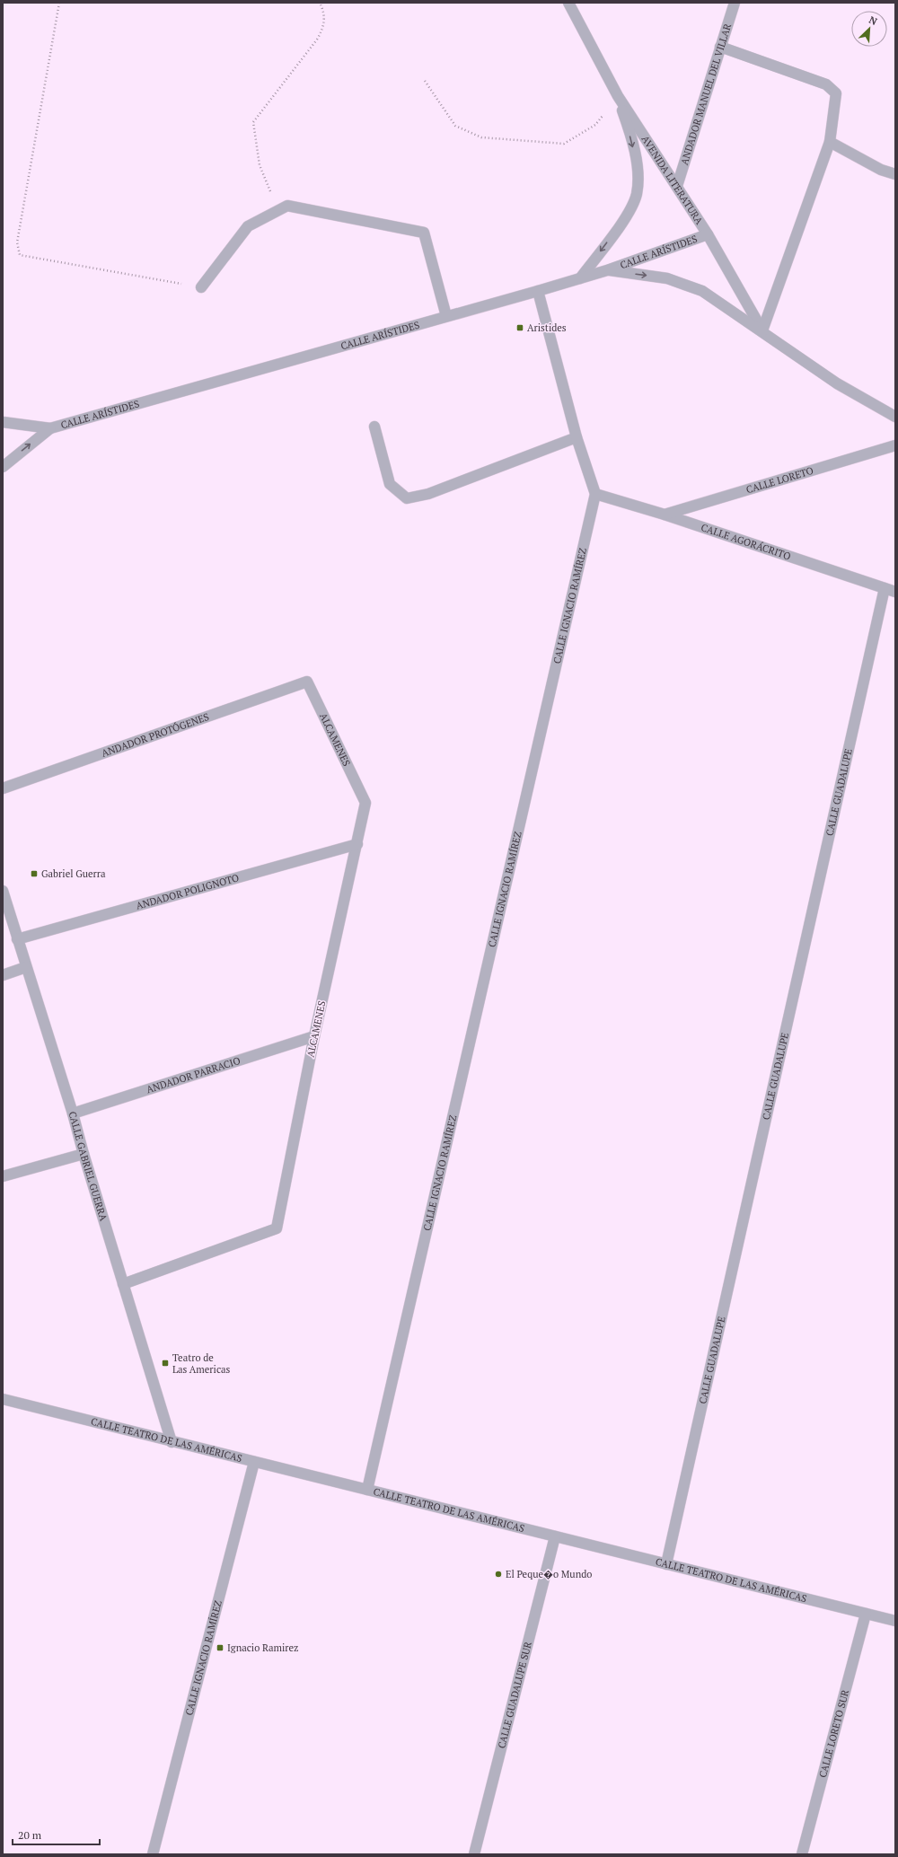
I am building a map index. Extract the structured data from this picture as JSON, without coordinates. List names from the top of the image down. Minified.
{"streets":{"street":["ANDADOR MANUEL DEL VILLAR","AVENIDA LITERATURA","CALLE ARÍSTIDES","CALLE LORETO","CALLE AGORÁCRITO","CALLE IGNACIO RAMÍREZ","ANDADOR PROTÓGENES","ALCAMENES","CALLE GUADALUPE","ANDADOR POLIGNOTO","ANDADOR PARRACIO","CALLE GABRIEL GUERRA","CALLE TEATRO DE LAS AMÉRICAS","CALLE GUADALUPE SUR","CALLE LORETO SUR"]},"crossings":[["ANDADOR MANUEL DEL VILLAR","AVENIDA LITERATURA"],["AVENIDA LITERATURA","CALLE ARÍSTIDES"],["CALLE LORETO","CALLE AGORÁCRITO"],["CALLE AGORÁCRITO","CALLE IGNACIO RAMÍREZ"],["CALLE AGORÁCRITO","CALLE GUADALUPE"],["CALLE IGNACIO RAMÍREZ","CALLE TEATRO DE LAS AMÉRICAS"],["ANDADOR PROTÓGENES","ALCAMENES"],["ALCAMENES","ANDADOR POLIGNOTO"],["ALCAMENES","ANDADOR PARRACIO"],["ALCAMENES","CALLE GABRIEL GUERRA"],["CALLE GUADALUPE","CALLE TEATRO DE LAS AMÉRICAS"],["ANDADOR POLIGNOTO","CALLE GABRIEL GUERRA"],["ANDADOR PARRACIO","CALLE GABRIEL GUERRA"],["CALLE GABRIEL GUERRA","CALLE TEATRO DE LAS AMÉRICAS"],["CALLE TEATRO DE LAS AMÉRICAS","CALLE GUADALUPE SUR"],["CALLE TEATRO DE LAS AMÉRICAS","CALLE LORETO SUR"]],"places":{"transit":["Aristides","Gabriel Guerra","Teatro de Las Americas","Ignacio Ramirez"],"other":["El Peque�o Mundo"]},"scale_bar":"20 m","north":"top right"}
